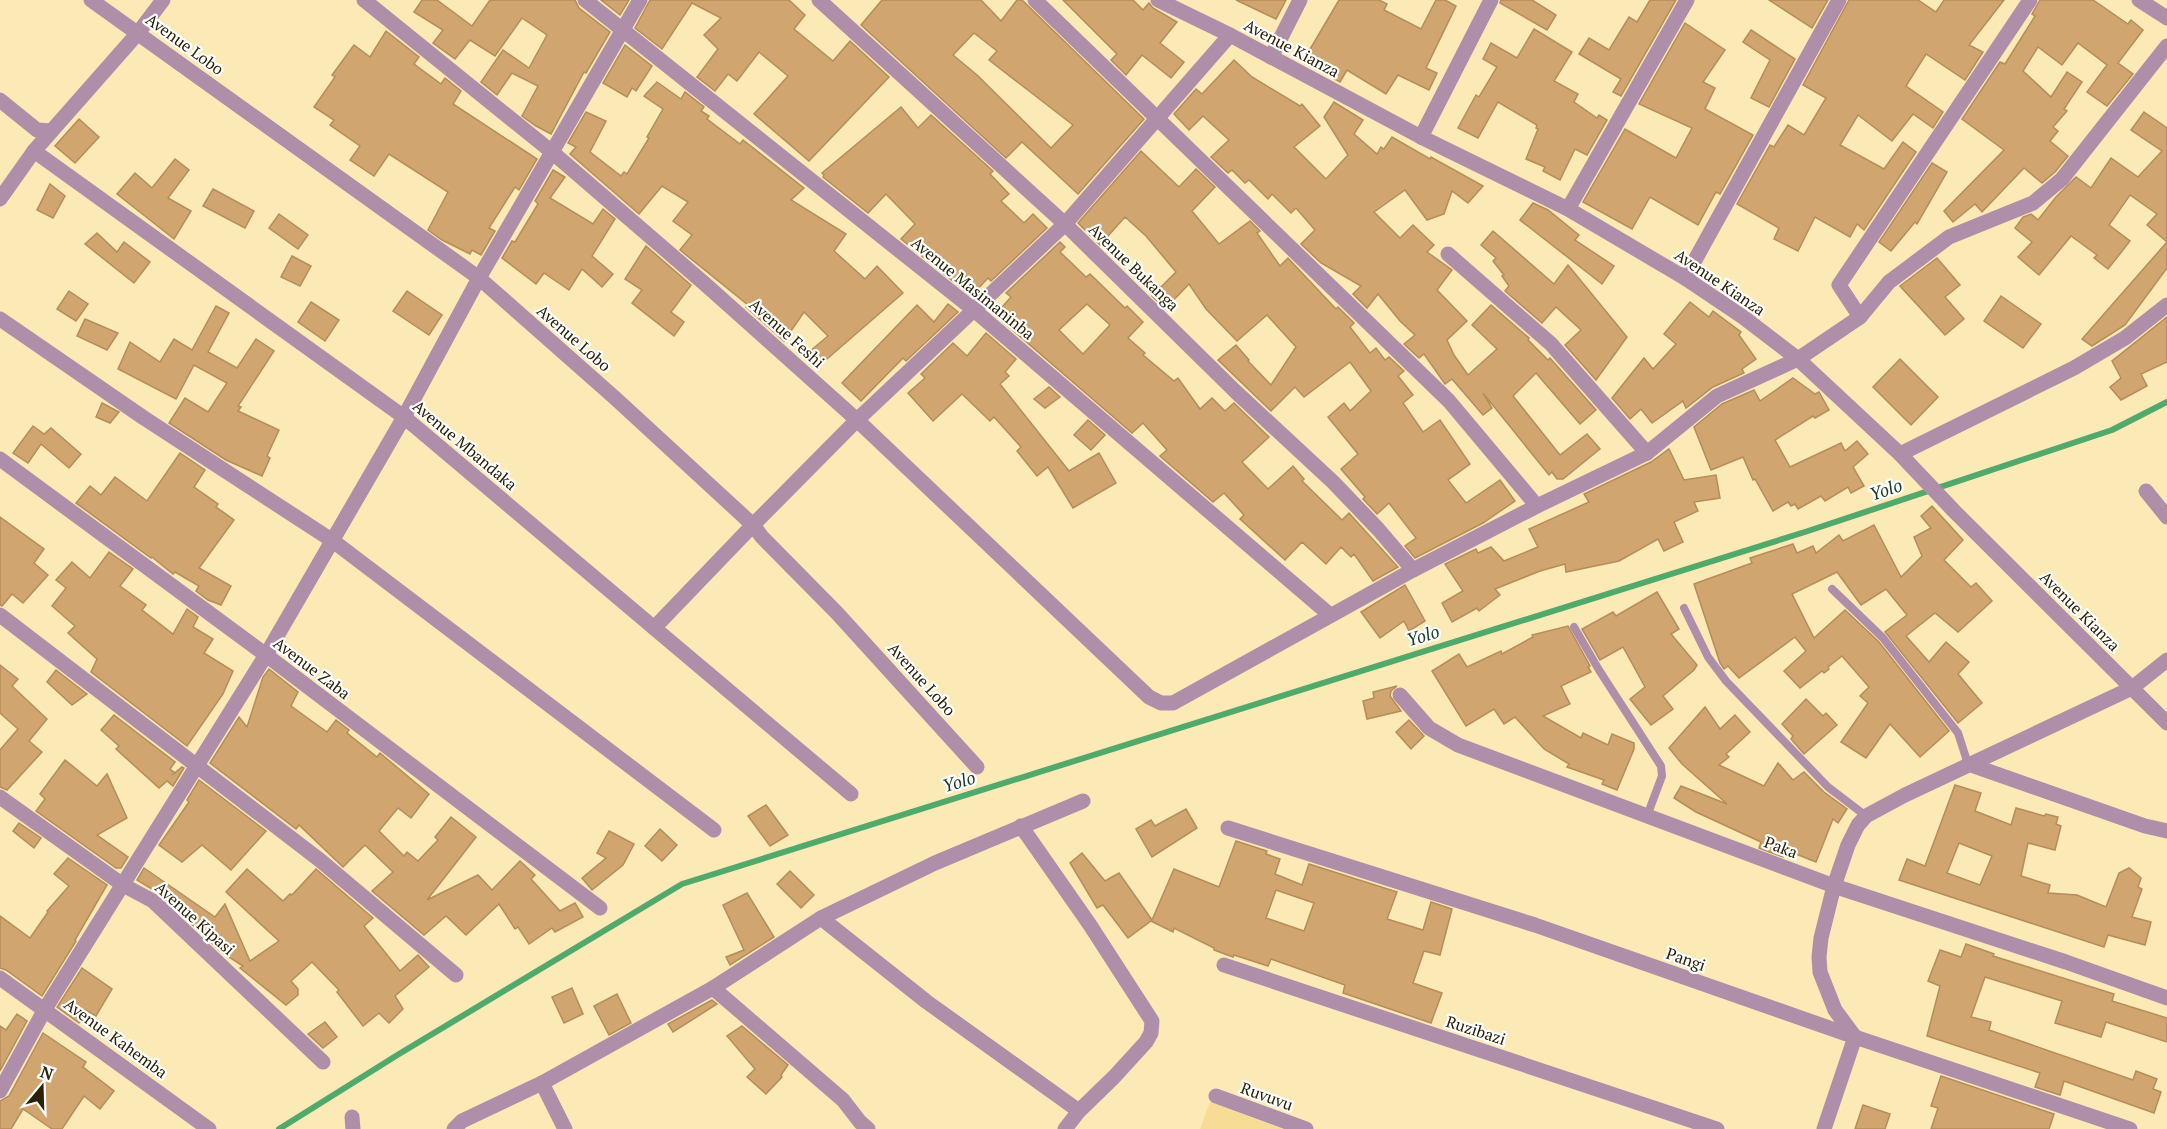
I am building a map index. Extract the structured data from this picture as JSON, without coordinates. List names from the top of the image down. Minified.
{"streets":{"street":["Avenue Lobo","Avenue Kianza","Avenue Bukanga","Avenue Masimaninba","Avenue Feshi","Avenue Mbandaka","Avenue Zaba","Paka","Avenue Kipasi","Pangi","Ruzibazi","Avenue Kahemba","Ruvuvu"]},"crossings":[["Avenue Masimaninba","Avenue Feshi"]],"water":["Yolo"],"north":"top"}
